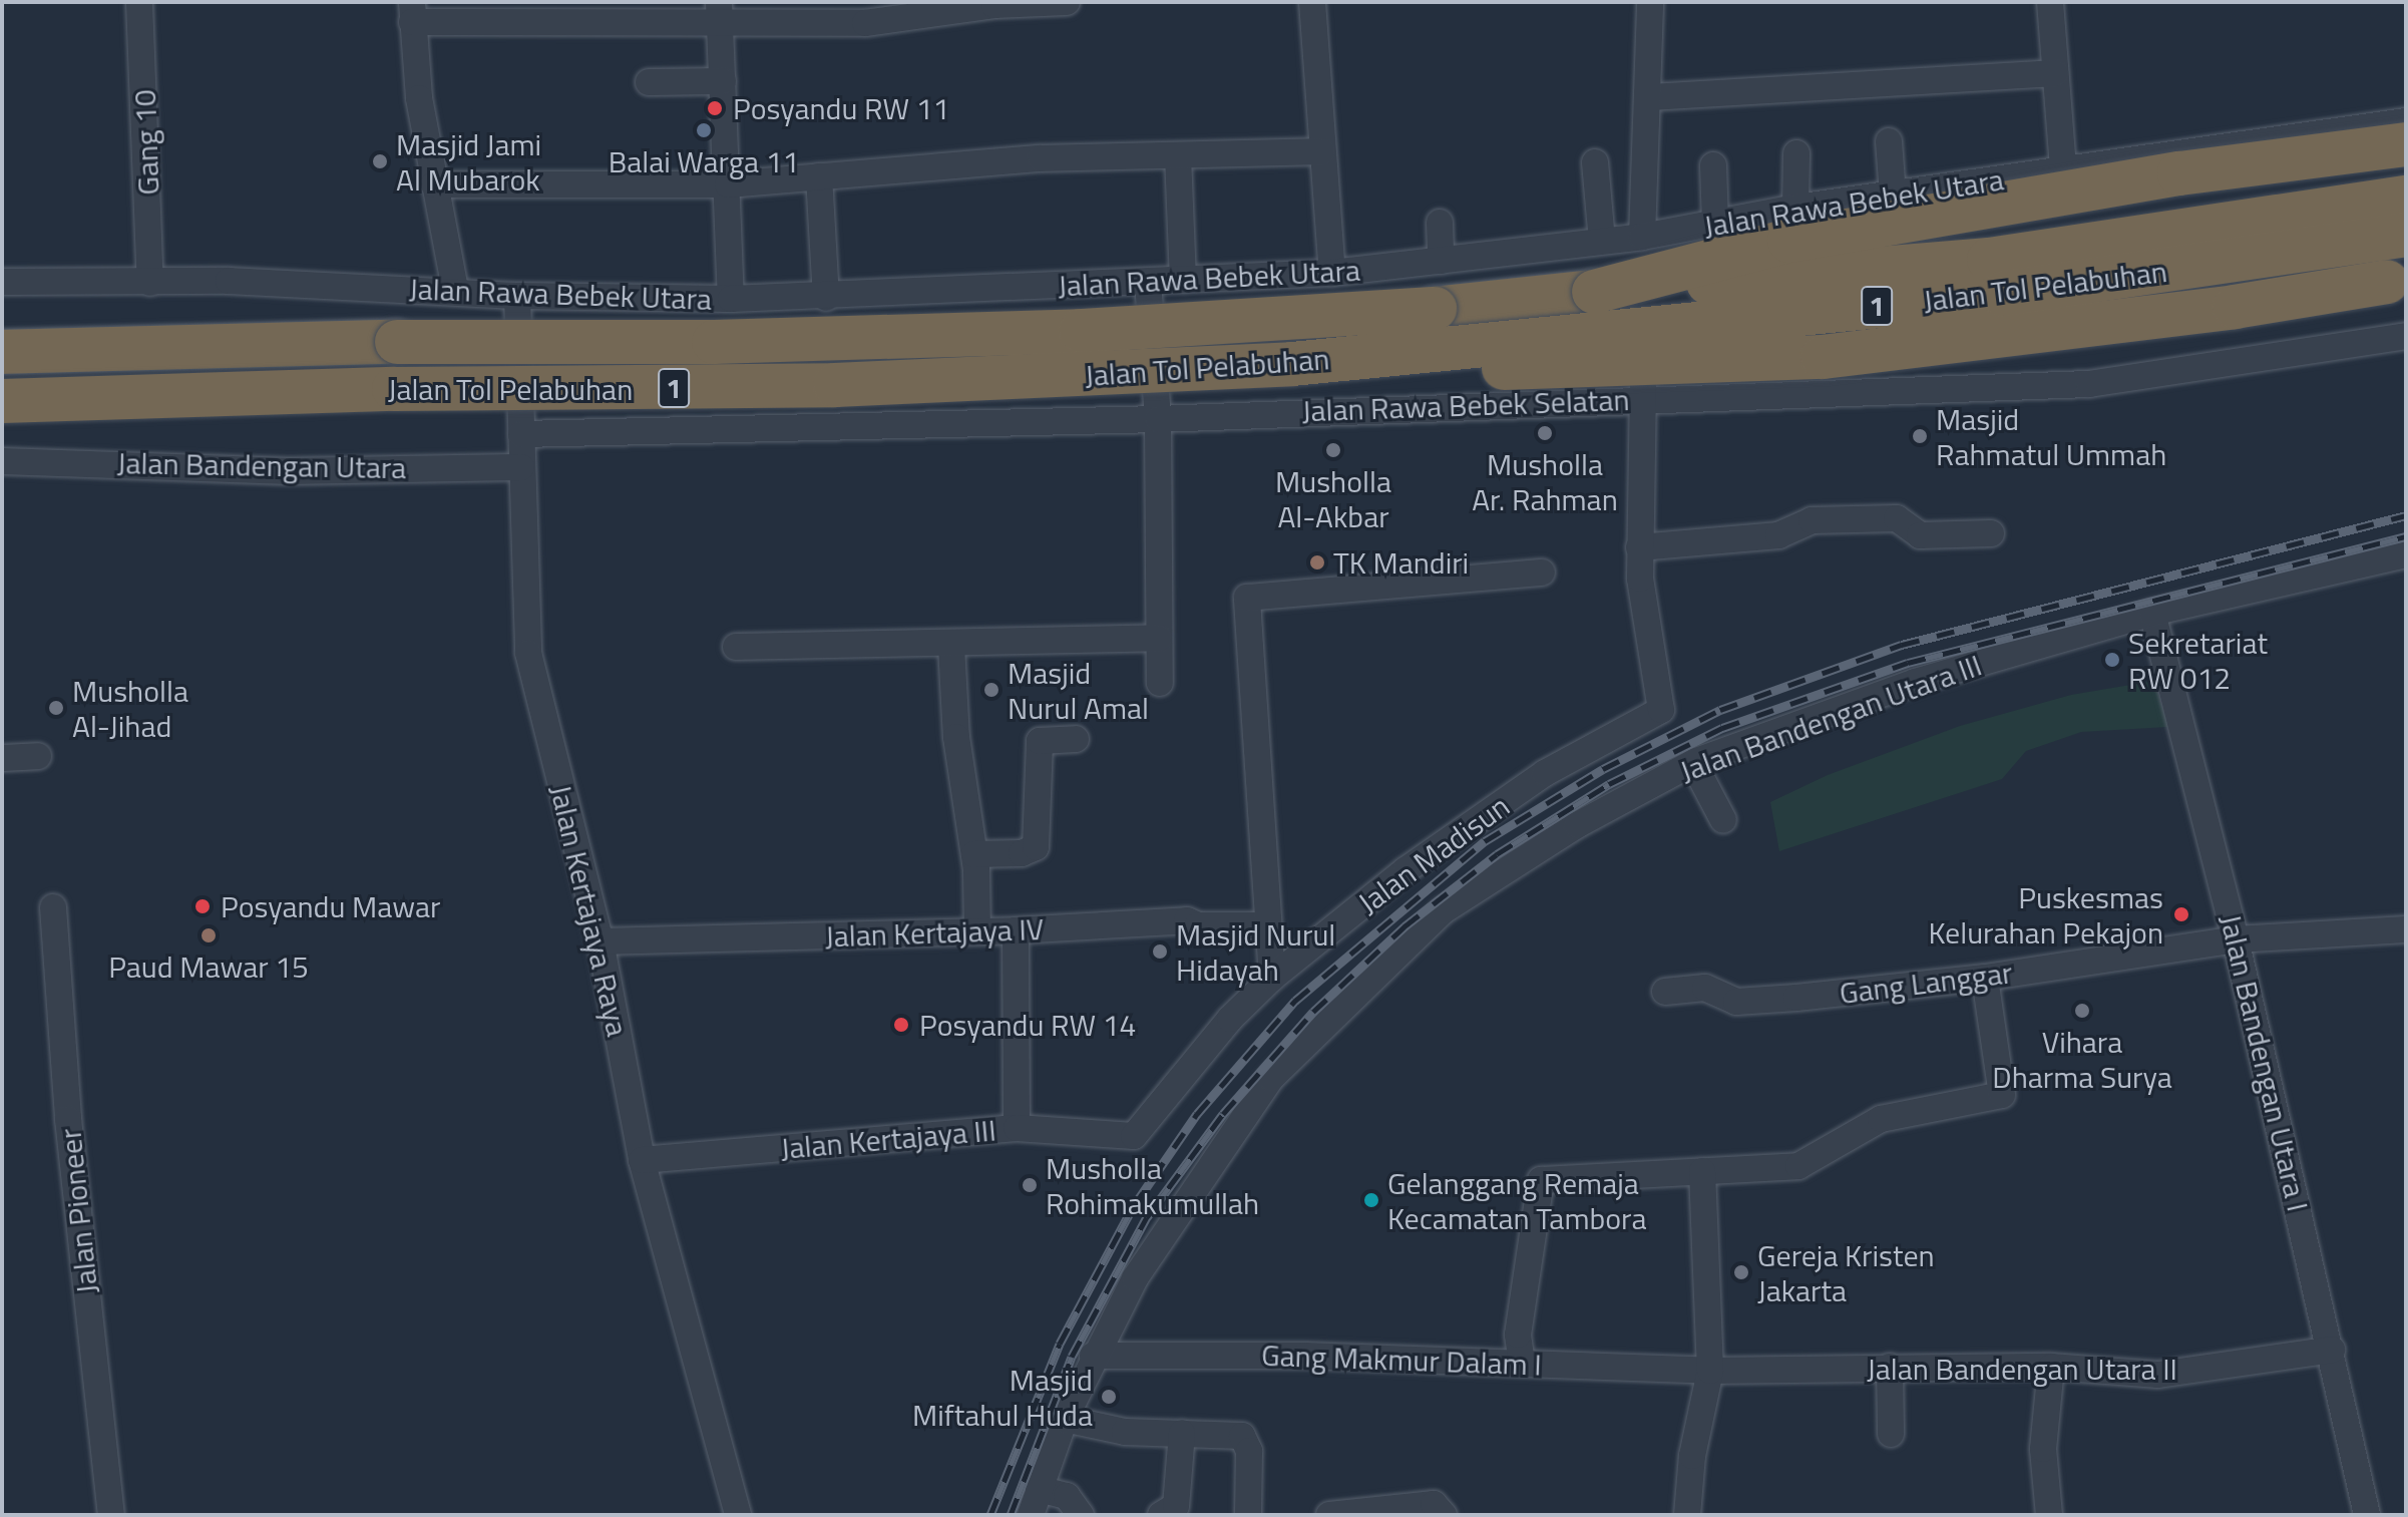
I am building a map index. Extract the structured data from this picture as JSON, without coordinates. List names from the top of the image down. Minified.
{"streets":{"highway":["Jalan Tol Pelabuhan","1"],"street":["Gang 10","Jalan Rawa Bebek Utara","Jalan Rawa Bebek Selatan","Jalan Bandengan Utara","Jalan Bandengan Utara III","Jalan Madisun","Jalan Kertajaya Raya","Jalan Kertajaya IV","Gang Langgar","Jalan Bandengan Utara I","Jalan Kertajaya III","Jalan Pioneer","Gang Makmur Dalam I","Jalan Bandengan Utara II"]},"crossings":[["Gang 10","Jalan Rawa Bebek Utara"],["Jalan Rawa Bebek Utara","Jalan Kertajaya Raya"],["Jalan Rawa Bebek Selatan","Jalan Kertajaya Raya"],["Jalan Bandengan Utara","Jalan Kertajaya Raya"],["Jalan Bandengan Utara III","Jalan Bandengan Utara I"],["Jalan Bandengan Utara III","Gang Makmur Dalam I"],["Jalan Madisun","Jalan Kertajaya III"],["Jalan Kertajaya Raya","Jalan Kertajaya IV"],["Jalan Kertajaya Raya","Jalan Kertajaya III"],["Gang Langgar","Jalan Bandengan Utara I"],["Jalan Bandengan Utara I","Jalan Bandengan Utara II"],["Gang Makmur Dalam I","Jalan Bandengan Utara II"]],"places":["Posyandu RW 11","Balai Warga 11","Masjid Jami Al Mubarok","Musholla Ar. Rahman","Masjid Rahmatul Ummah","Musholla Al-Akbar","TK Mandiri","Sekretariat RW 012","Masjid Nurul Amal","Musholla Al-Jihad","Posyandu Mawar","Puskesmas Kelurahan Pekajon","Paud Mawar 15","Masjid Nurul Hidayah","Vihara Dharma Surya","Posyandu RW 14","Musholla Rohimakumullah","Gelanggang Remaja Kecamatan Tambora","Gereja Kristen Jakarta","Masjid Miftahul Huda"]}
